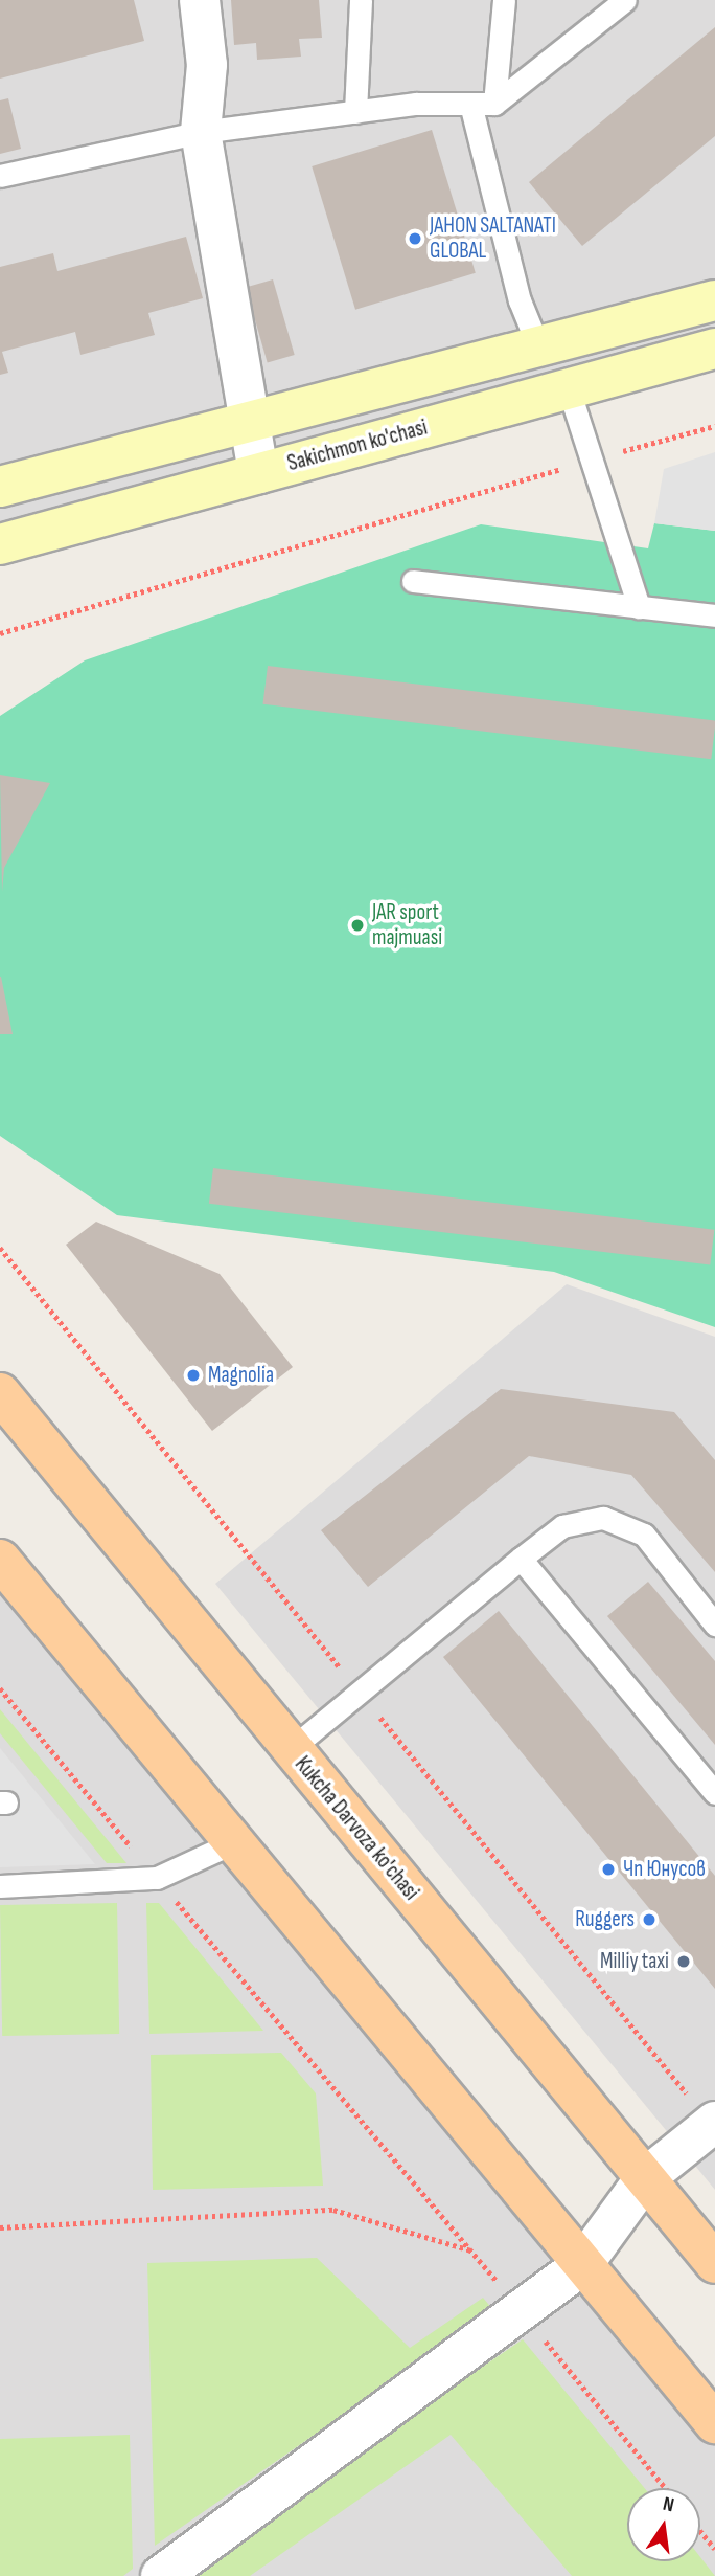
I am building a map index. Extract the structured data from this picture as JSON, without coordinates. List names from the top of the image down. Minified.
{"streets":{"main road":["Sakichmon ko'chasi","Kukcha Darvoza ko'chasi"]},"places":["JAHON SALTANATI GLOBAL","JAR sport majmuasi","Magnolia","Чп Юнусов","Ruggers","Milliy taxi"],"north":"top"}
